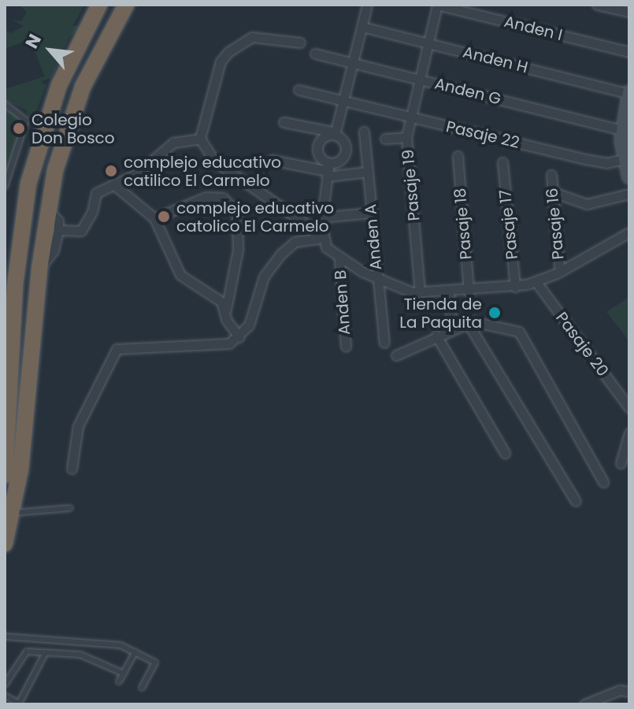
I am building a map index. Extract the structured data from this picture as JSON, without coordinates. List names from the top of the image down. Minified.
{"streets":{"street":["Anden I","Anden H","Anden G","Pasaje 22","Pasaje 19","Pasaje 18","Pasaje 16","Pasaje 17","Anden A","Anden B","Pasaje 20"]},"crossings":[["Anden I","Pasaje 19"],["Anden H","Pasaje 19"],["Anden G","Pasaje 19"],["Pasaje 22","Pasaje 19"]],"places":["Colegio Don Bosco","complejo educativo catilico El Carmelo","complejo educativo catolico El Carmelo","Tienda de La Paquita"],"north":"top left"}
